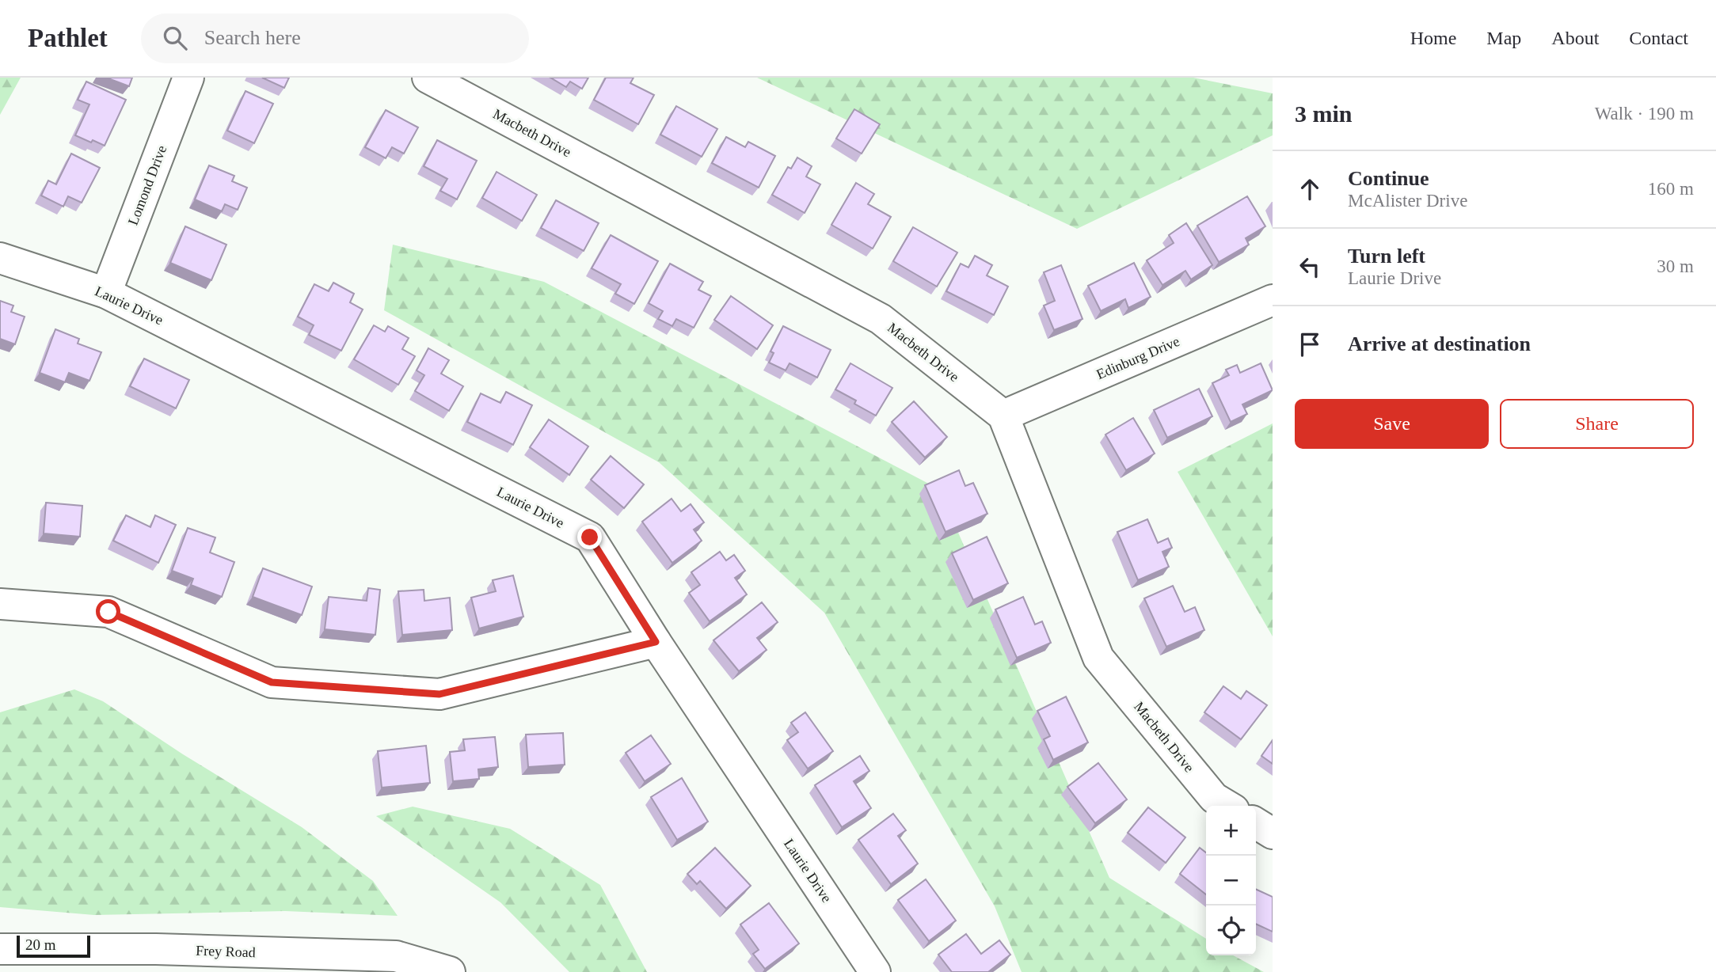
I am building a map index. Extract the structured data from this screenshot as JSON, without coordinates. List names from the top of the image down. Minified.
{"streets":{"street":["Macbeth Drive","Lomond Drive","Laurie Drive","Edinburg Drive","Frey Road"]},"crossings":[["Macbeth Drive","Edinburg Drive"],["Lomond Drive","Laurie Drive"]],"scale_bar":"20 m","page":{"header":"Pathlet","search":"Search here","nav":["Home","Map","About","Contact"],"heading":["3 min","Walk · 190 m"],"list":[["Continue","McAlister Drive","160 m"],["Turn left","Laurie Drive","30 m"],"Arrive at destination"],"buttons":["Save","Share"],"map_buttons":["+","−"],"scale":"20 m"}}
